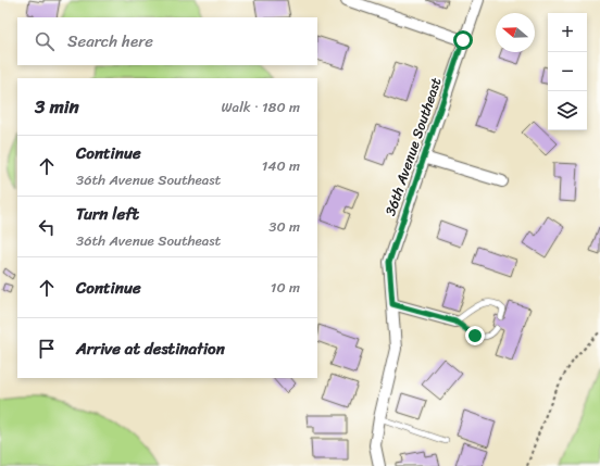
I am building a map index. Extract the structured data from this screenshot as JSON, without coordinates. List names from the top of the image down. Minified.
{"streets":{"street":["36th Avenue Southeast"]},"north":"left","page":{"map_buttons":["+","−"],"search":"Search here","heading":["3 min","Walk · 180 m"],"list":[["Continue","36th Avenue Southeast","140 m"],["Turn left","36th Avenue Southeast","30 m"],["Continue","10 m"],"Arrive at destination"]}}
